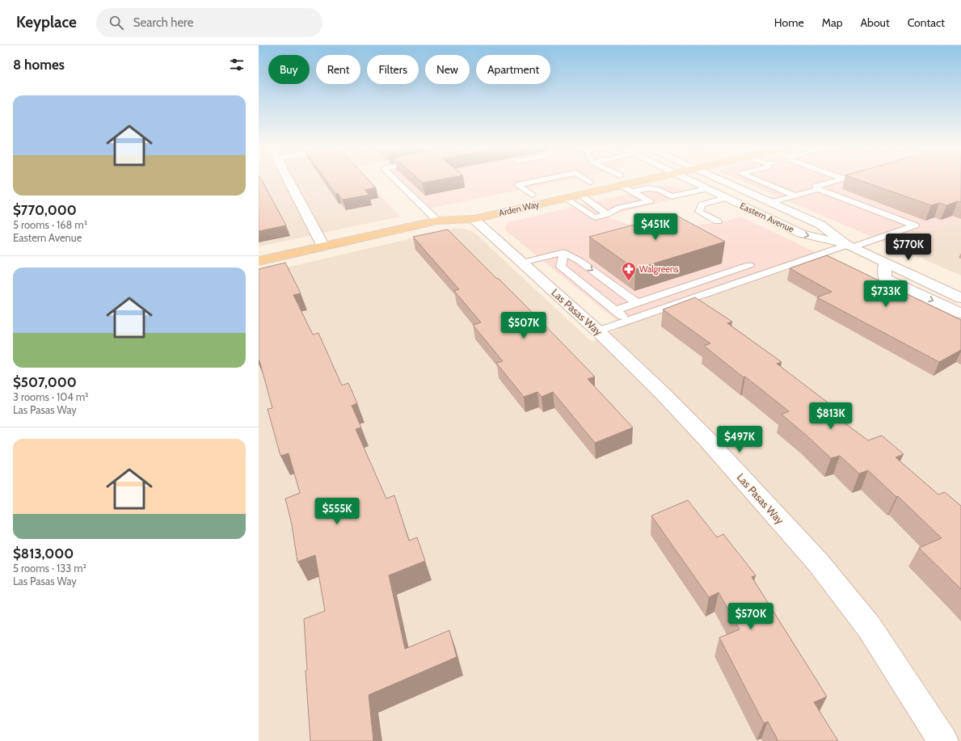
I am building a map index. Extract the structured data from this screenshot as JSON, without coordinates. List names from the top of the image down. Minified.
{"streets":{"main road":["Arden Way"],"street":["Eastern Avenue","Las Pasas Way"]},"crossings":[["Arden Way","Las Pasas Way"]],"places":{"pharmacy":["Walgreens"]},"page":{"header":"Keyplace","search":"Search here","nav":["Home","Map","About","Contact"],"heading":"8 homes","chip":["Buy","Rent","Filters","New","Apartment"],"list":[{"name":"$770,000","note":"5 rooms · 168 m² · Eastern Avenue"},{"name":"$507,000","note":"3 rooms · 104 m² · Las Pasas Way"},{"name":"$813,000","note":"5 rooms · 133 m² · Las Pasas Way"}],"price":["$451K","$770K","$733K","$507K","$813K","$497K","$555K","$570K"]}}
